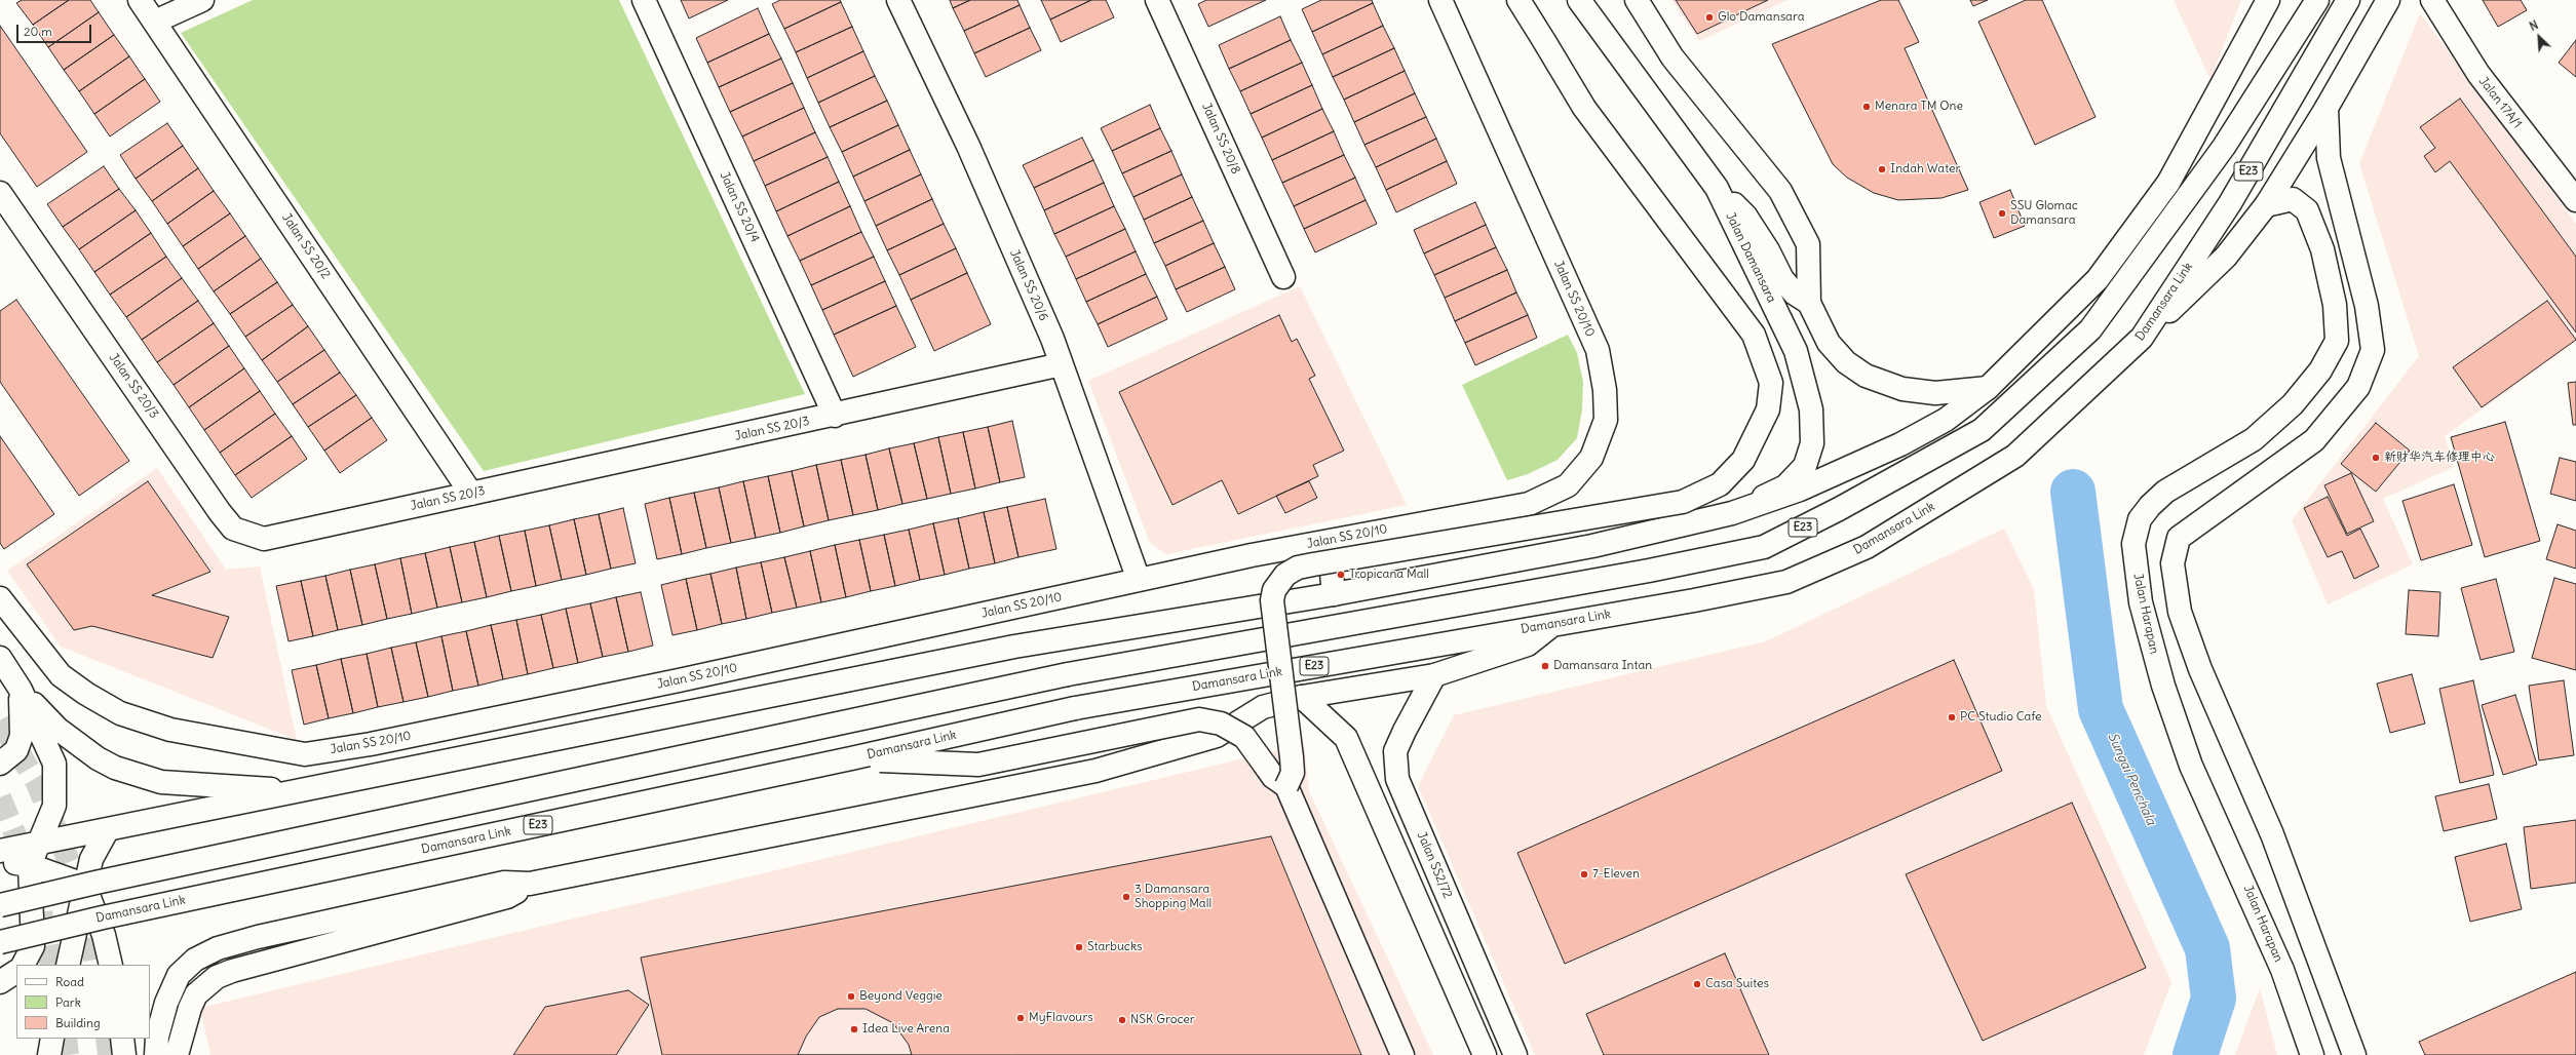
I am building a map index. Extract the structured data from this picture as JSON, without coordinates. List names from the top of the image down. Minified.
{"streets":{"main road":["Jalan 17A/1","Jalan SS 20/8","E23","Jalan SS 20/4","Jalan SS 20/2","Jalan Damansara","Jalan SS 20/6","Jalan SS 20/10","Damansara Link","Jalan SS 20/3","Jalan Harapan","Jalan SS2/72"]},"crossings":[["Jalan SS 20/4","Jalan SS 20/3"],["Jalan SS 20/2","Jalan SS 20/3"],["Jalan SS 20/6","Jalan SS 20/10"],["Jalan SS 20/6","Jalan SS 20/3"]],"water":["Sungai Penchala"],"places":["Glo Damansara","Menara TM One","Indah Water","SSU Glomac Damansara","新财华汽车修理中心","Tropicana Mall","Damansara Intan","PC Studio Cafe","7-Eleven","3 Damansara Shopping Mall","Starbucks","Casa Suites","Beyond Veggie","MyFlavours","NSK Grocer","Idea Live Arena"],"legend":["Road","Park","Building"],"scale_bar":"20 m","north":"top left"}
